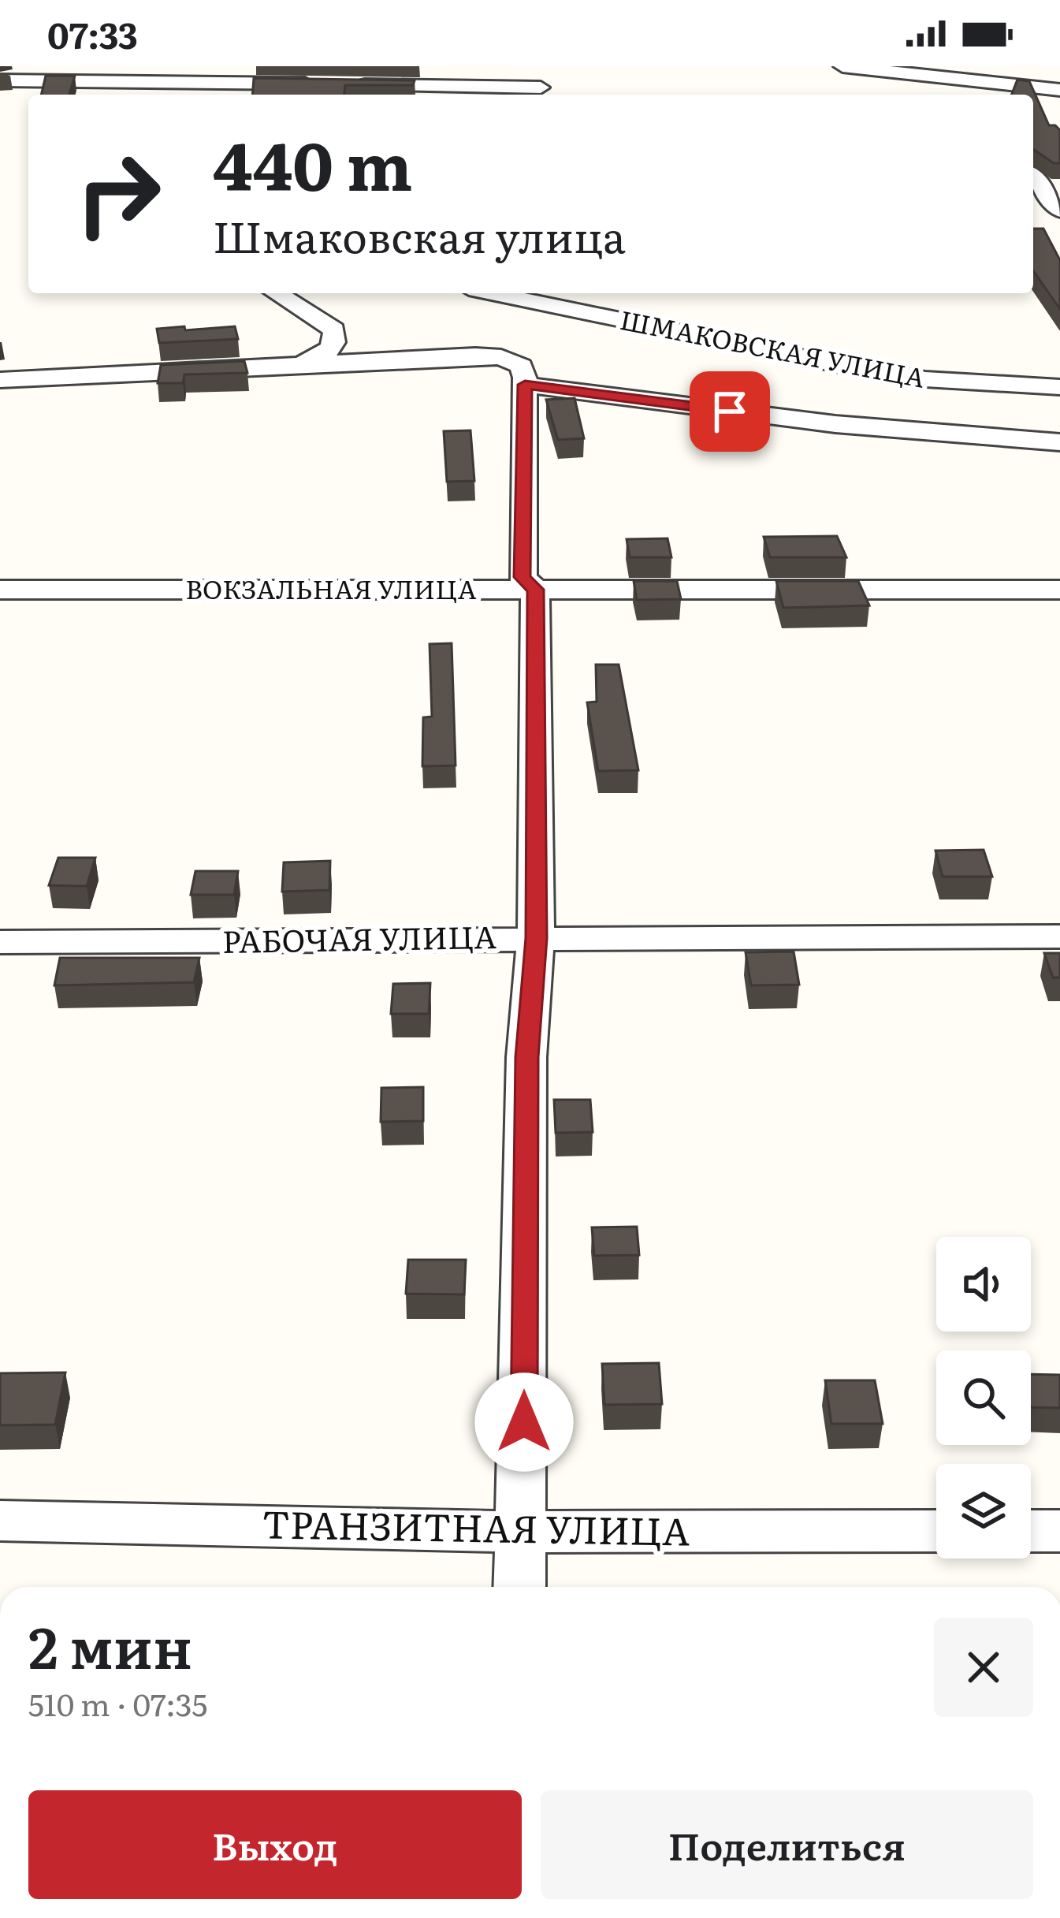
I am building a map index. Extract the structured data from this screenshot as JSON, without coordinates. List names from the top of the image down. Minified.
{"streets":{"street":["ШМАКОВСКАЯ УЛИЦА","ВОКЗАЛЬНАЯ УЛИЦА","РАБОЧАЯ УЛИЦА","ТРАНЗИТНАЯ УЛИЦА"]},"page":{"status":"07:33","turn":["440 m","Шмаковская улица"],"heading":["2 мин","510 m · 07:35"],"buttons":["Выход","Поделиться"]}}
